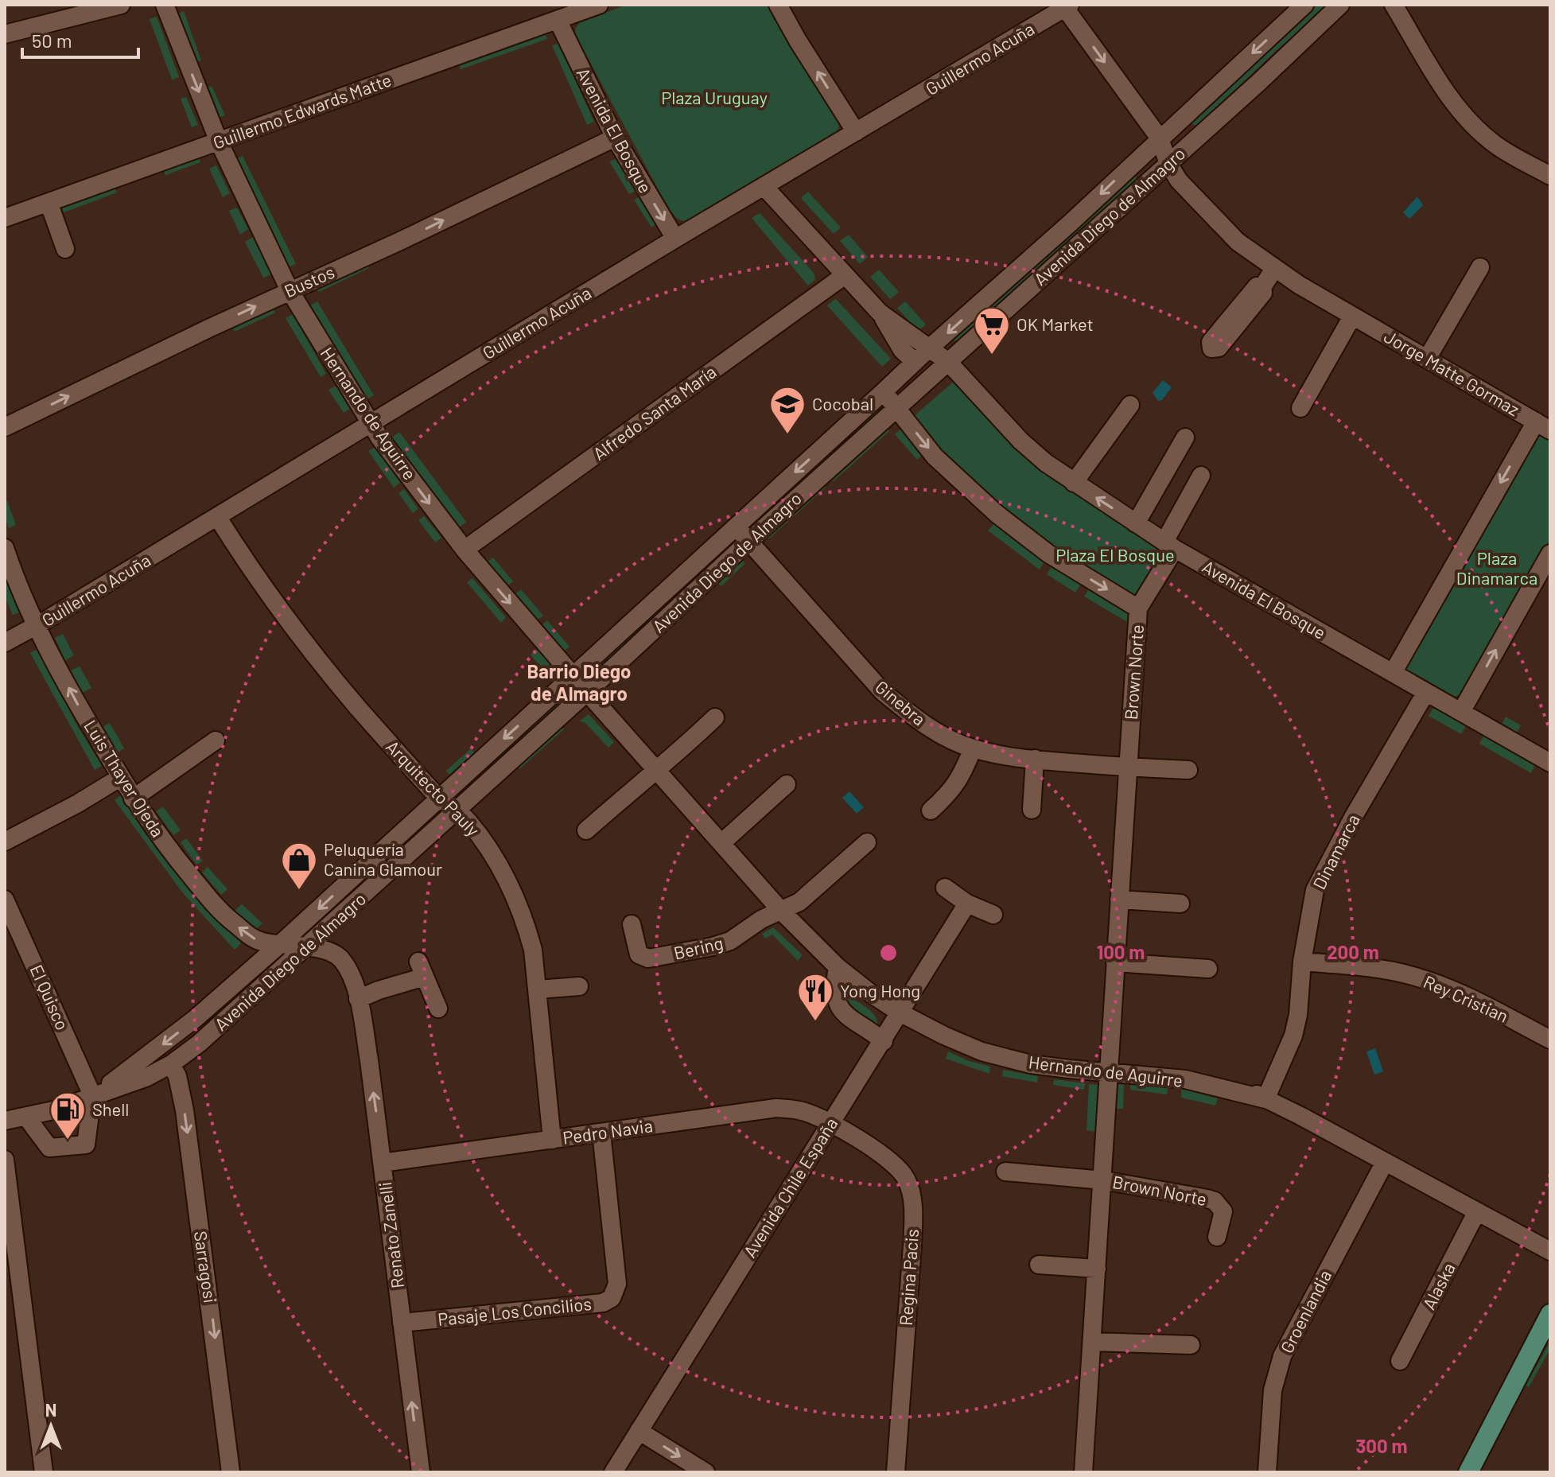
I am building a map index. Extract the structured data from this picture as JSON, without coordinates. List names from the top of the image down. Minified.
{"streets":{"street":["Guillermo Acuña","Guillermo Edwards Matte","Avenida El Bosque","Avenida Diego de Almagro","Bustos","Jorge Matte Gormaz","Alfredo Santa María","Hernando de Aguirre","Brown Norte","Ginebra","Luis Thayer Ojeda","Arquitecto Pauly","Dinamarca","Bering","El Quisco","Rey Cristian","Pedro Navia","Avenida Chile España","Renato Zanelli","Sarragosi","Regina Pacis","Alaska","Pasaje Los Concilios","Groenlandia"]},"crossings":[["Guillermo Acuña","Avenida El Bosque"],["Guillermo Acuña","Jorge Matte Gormaz"],["Guillermo Acuña","Hernando de Aguirre"],["Guillermo Acuña","Luis Thayer Ojeda"],["Guillermo Acuña","Arquitecto Pauly"],["Guillermo Edwards Matte","Avenida El Bosque"],["Guillermo Edwards Matte","Hernando de Aguirre"],["Avenida El Bosque","Avenida Diego de Almagro"],["Avenida El Bosque","Bustos"],["Avenida El Bosque","Alfredo Santa María"],["Avenida El Bosque","Brown Norte"],["Avenida El Bosque","Dinamarca"],["Avenida Diego de Almagro","Jorge Matte Gormaz"],["Avenida Diego de Almagro","Hernando de Aguirre"],["Avenida Diego de Almagro","Ginebra"],["Avenida Diego de Almagro","Luis Thayer Ojeda"],["Avenida Diego de Almagro","Arquitecto Pauly"],["Avenida Diego de Almagro","El Quisco"],["Avenida Diego de Almagro","Sarragosi"],["Bustos","Hernando de Aguirre"],["Alfredo Santa María","Hernando de Aguirre"],["Hernando de Aguirre","Brown Norte"],["Hernando de Aguirre","Dinamarca"],["Hernando de Aguirre","Bering"],["Hernando de Aguirre","Avenida Chile España"],["Hernando de Aguirre","Alaska"],["Hernando de Aguirre","Groenlandia"],["Brown Norte","Ginebra"],["Arquitecto Pauly","Pedro Navia"],["Dinamarca","Rey Cristian"],["Pedro Navia","Avenida Chile España"],["Pedro Navia","Renato Zanelli"],["Pedro Navia","Regina Pacis"],["Pedro Navia","Pasaje Los Concilios"],["Avenida Chile España","Regina Pacis"],["Renato Zanelli","Pasaje Los Concilios"]],"one_way":["Bustos","Luis Thayer Ojeda","Renato Zanelli","Sarragosi"],"districts":["Barrio Diego de Almagro"],"parks":["Plaza Uruguay","Plaza El Bosque","Plaza Dinamarca"],"places":{"supermarket":["OK Market"],"school or university":["Cocobal"],"shop":["Peluquería Canina Glamour"],"restaurant":["Yong Hong"],"fuel station":["Shell"]},"scale_bar":"50 m","north":"top","rings":["100 m","200 m","300 m"]}
